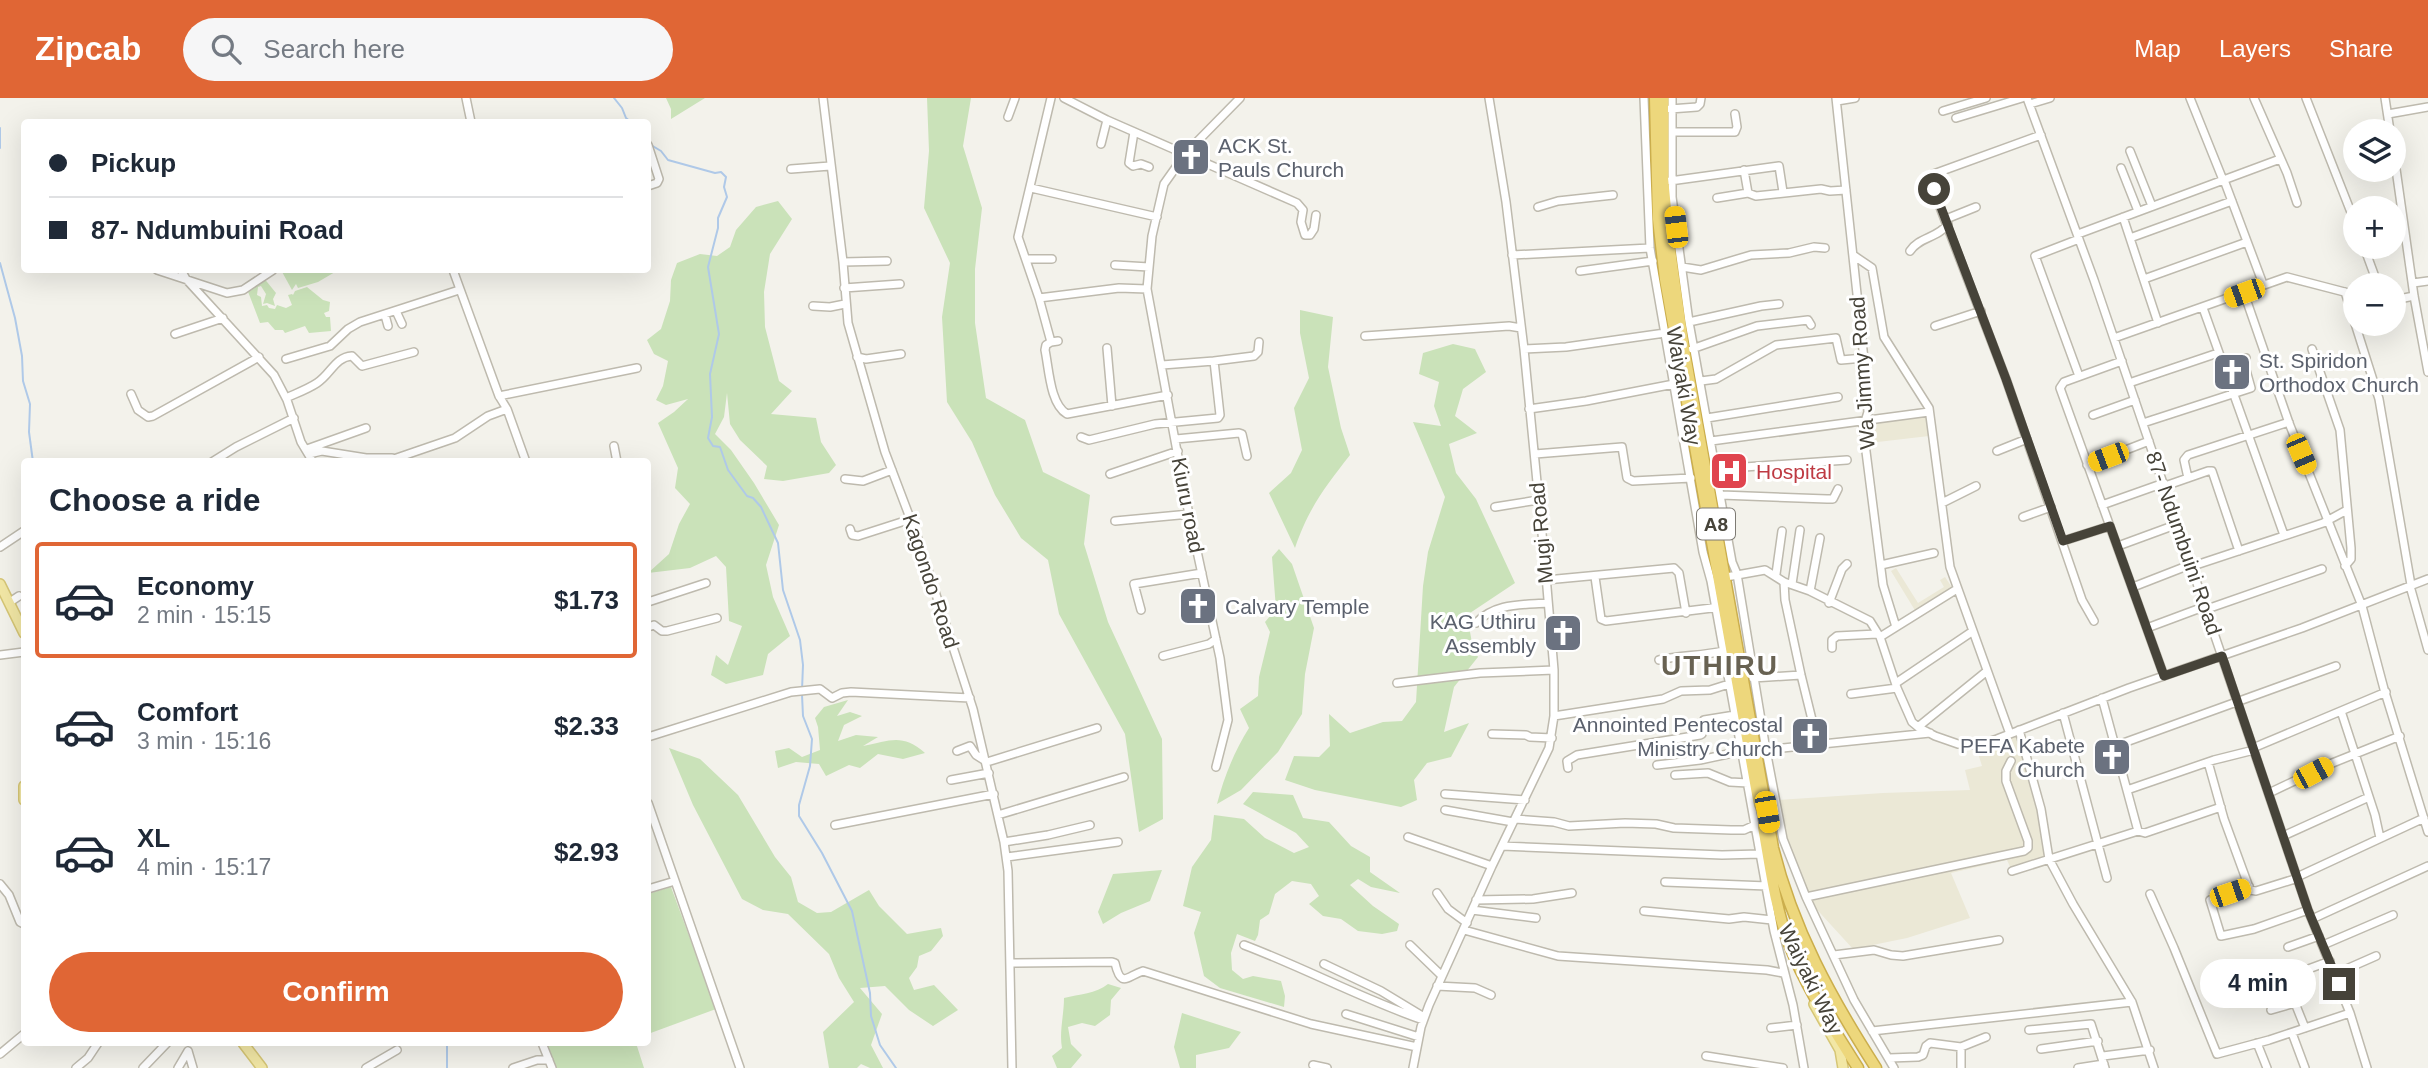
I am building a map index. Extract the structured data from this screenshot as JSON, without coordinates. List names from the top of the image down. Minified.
{"streets":{"highway":["Waiyaki Way","A8"],"street":["Wa Jimmy Road","Kiuru road","Mugi Road","87- Ndumbuini Road","Kagondo Road"]},"districts":["UTHIRU"],"places":{"church":["ACK St. Pauls Church","St. Spiridon Orthodox Church","Calvary Temple","KAG Uthiru Assembly","Annointed Pentecostal Ministry Church","PEFA Kabete Church"],"hospital":["Hospital"]},"page":{"header":"Zipcab","search":"Search here","nav":["Map","Layers","Share"],"map_buttons":["+","−"],"banner":["Pickup","87- Ndumbuini Road"],"heading":"Choose a ride","list":[{"name":"Economy","note":"2 min · 15:15","value":"$1.73"},{"name":"Comfort","note":"3 min · 15:16","value":"$2.33"},{"name":"XL","note":"4 min · 15:17","value":"$2.93"}],"buttons":"Confirm","bubble":"4 min"}}
